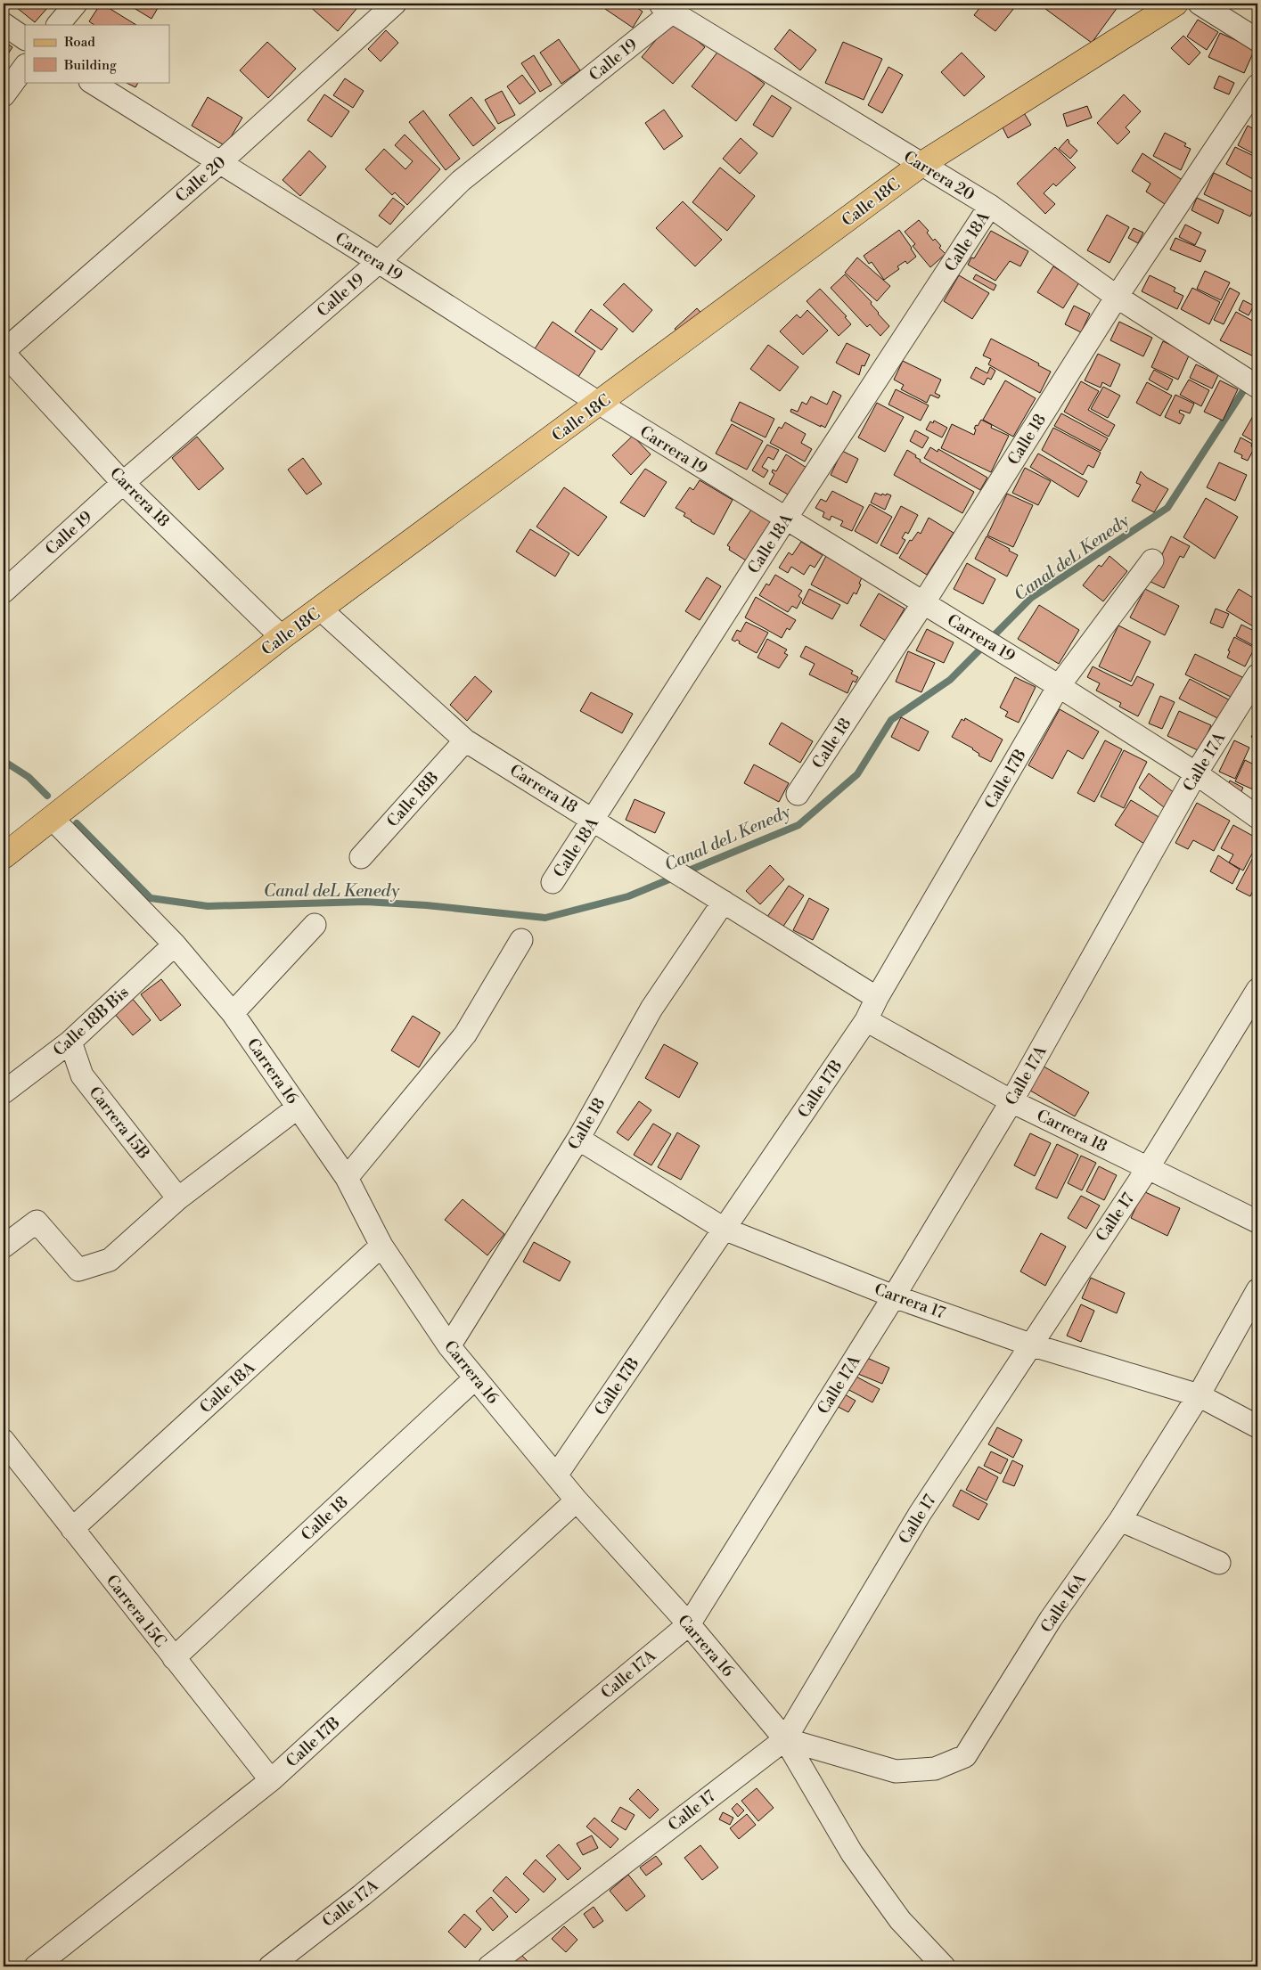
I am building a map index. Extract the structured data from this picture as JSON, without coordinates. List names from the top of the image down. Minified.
{"streets":{"main road":["Calle 18C"],"street":["Calle 19","Carrera 20","Calle 20","Calle 18A","Carrera 19","Calle 18","Carrera 18","Calle 17A","Calle 17B","Calle 18B","Calle 18B Bis","Carrera 16","Carrera 15B","Calle 17","Carrera 17","Calle 16A","Carrera 15C"]},"crossings":[["Calle 19","Carrera 20"],["Calle 19","Carrera 19"],["Calle 19","Carrera 18"],["Carrera 20","Calle 18C"],["Carrera 20","Calle 18A"],["Carrera 20","Calle 18"],["Calle 20","Carrera 19"],["Calle 20","Carrera 18"],["Calle 18C","Carrera 19"],["Calle 18C","Carrera 18"],["Calle 18C","Carrera 16"],["Calle 18A","Carrera 19"],["Calle 18A","Carrera 18"],["Calle 18A","Carrera 16"],["Calle 18A","Carrera 15C"],["Carrera 19","Calle 18"],["Carrera 19","Calle 17A"],["Carrera 19","Calle 17B"],["Calle 18","Carrera 18"],["Calle 18","Carrera 16"],["Calle 18","Carrera 17"],["Calle 18","Carrera 15C"],["Carrera 18","Calle 17A"],["Carrera 18","Calle 17B"],["Carrera 18","Calle 18B"],["Carrera 18","Calle 17"],["Calle 17A","Carrera 16"],["Calle 17A","Carrera 17"],["Calle 17B","Carrera 16"],["Calle 17B","Carrera 17"],["Calle 17B","Carrera 15C"],["Calle 18B Bis","Carrera 16"],["Calle 18B Bis","Carrera 15B"],["Carrera 16","Calle 17"],["Carrera 16","Calle 16A"],["Calle 17","Carrera 17"],["Calle 17","Calle 16A"],["Carrera 17","Calle 16A"]],"water":["Canal deL Kenedy"],"legend":["Road","Building"]}
